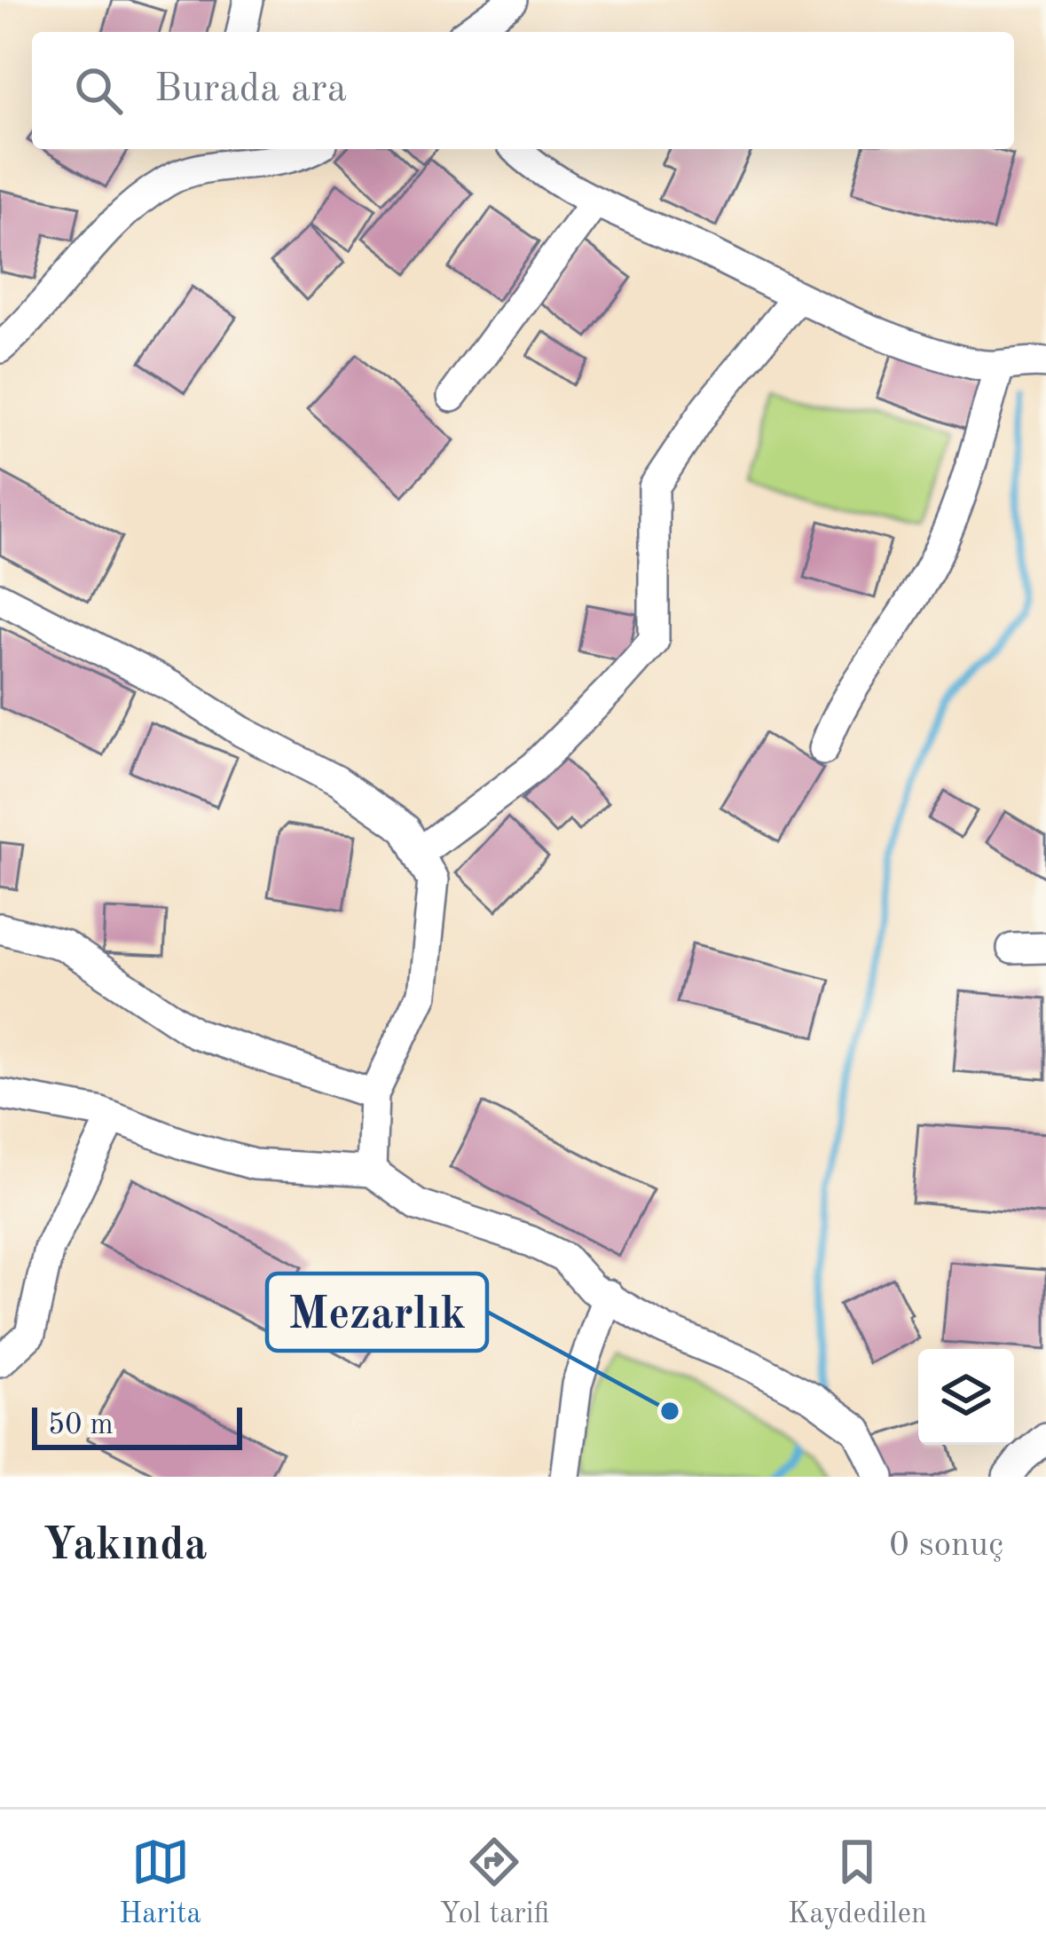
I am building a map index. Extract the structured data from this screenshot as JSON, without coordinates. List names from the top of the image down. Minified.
{"places":["Mezarlık"],"scale_bar":"50 m","page":{"search":"Burada ara","scale":"50 m","heading":["Yakında","0 sonuç"],"nav":["Harita","Yol tarifi","Kaydedilen"]}}
